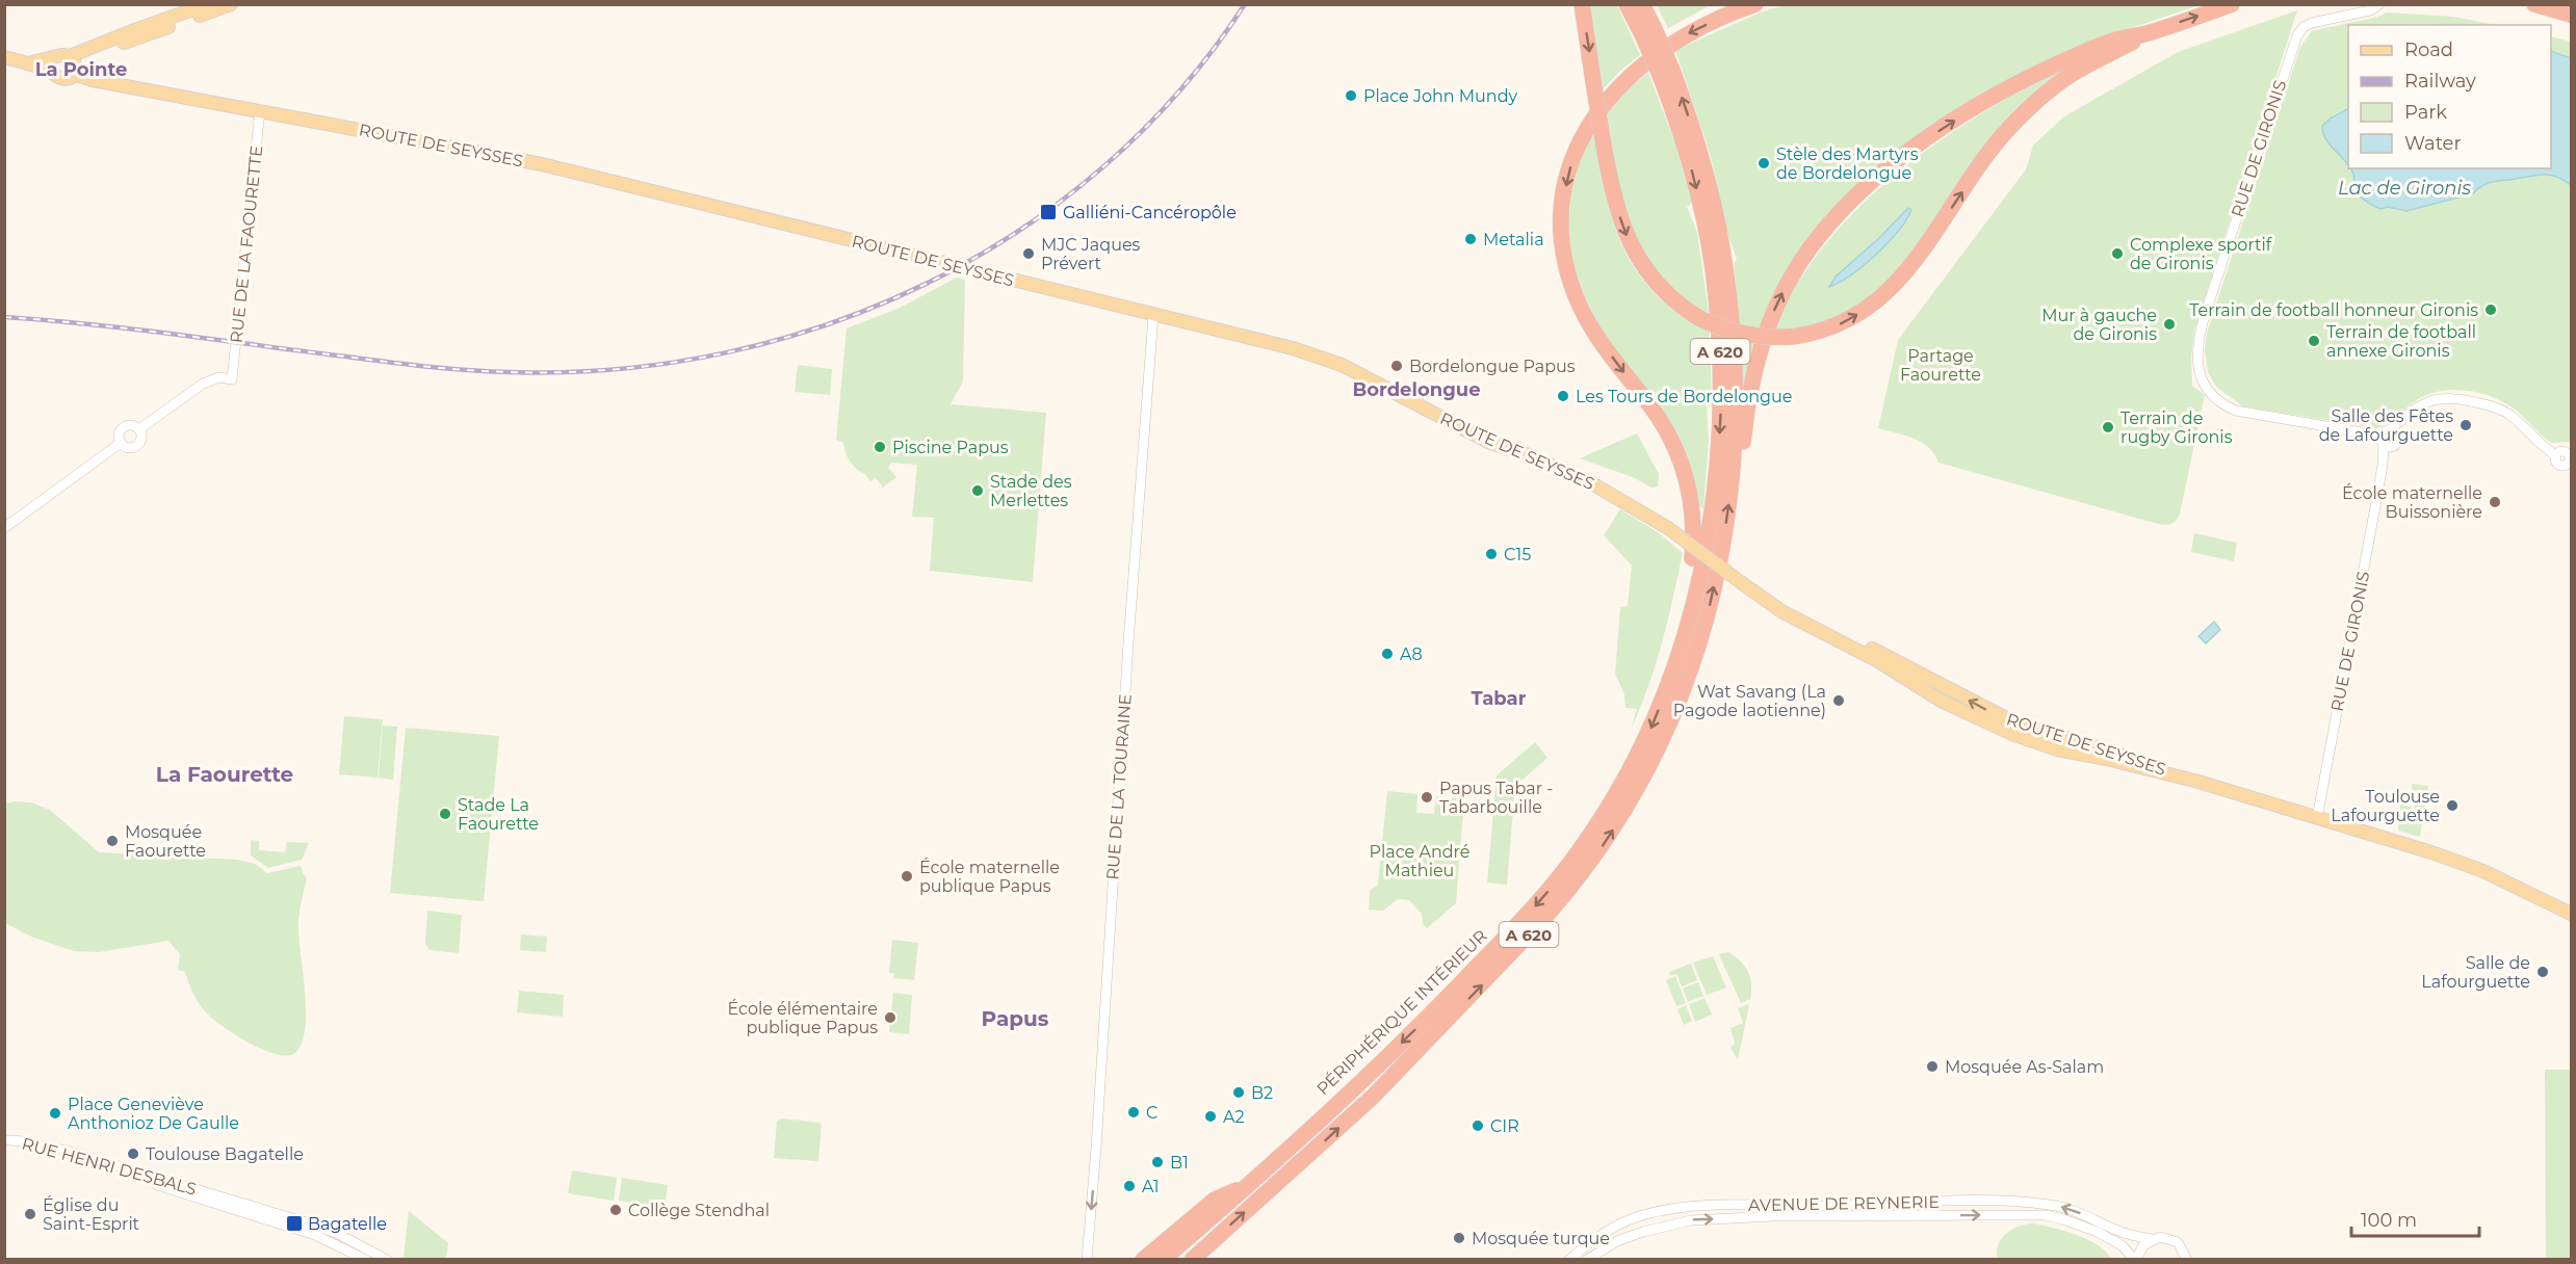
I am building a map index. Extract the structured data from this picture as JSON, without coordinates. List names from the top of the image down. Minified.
{"streets":{"highway":["A 620","PÉRIPHÉRIQUE INTÉRIEUR"],"main road":["ROUTE DE SEYSSES"],"street":["RUE DE GIRONIS","RUE DE LA FAOURETTE","RUE DE LA TOURAINE","RUE HENRI DESBALS","AVENUE DE REYNERIE"]},"crossings":[["ROUTE DE SEYSSES","RUE DE GIRONIS"],["ROUTE DE SEYSSES","RUE DE LA FAOURETTE"],["ROUTE DE SEYSSES","RUE DE LA TOURAINE"],["A 620","PÉRIPHÉRIQUE INTÉRIEUR"]],"one_way":["RUE DE LA TOURAINE"],"districts":["La Pointe","Bordelongue","Tabar","La Faourette","Papus"],"water":["Lac de Gironis"],"parks":["Partage Faourette","Place André Mathieu"],"places":{"other":["Place John Mundy","Stèle des Martyrs de Bordelongue","Metalia","MJC Jaques Prévert","Complexe sportif de Gironis","Terrain de football honneur Gironis","Mur à gauche de Gironis","Terrain de football annexe Gironis","Bordelongue Papus","Les Tours de Bordelongue","Salle des Fêtes de Lafourguette","Terrain de rugby Gironis","Piscine Papus","Stade des Merlettes","École maternelle Buissonière","C15","A8","Wat Savang (La Pagode laotienne)","Papus Tabar - Tabarbouille","Toulouse Lafourguette","Stade La Faourette","Mosquée Faourette","École maternelle publique Papus","Salle de Lafourguette","École élémentaire publique Papus","Mosquée As-Salam","B2","C","Place Geneviève Anthonioz De Gaulle","A2","CIR","Toulouse Bagatelle","B1","A1","Collège Stendhal","Église du Saint-Esprit","Mosquée turque"],"transit":["Galliéni-Cancéropôle","Bagatelle"]},"legend":["Road","Railway","Park","Water"],"scale_bar":"100 m"}
